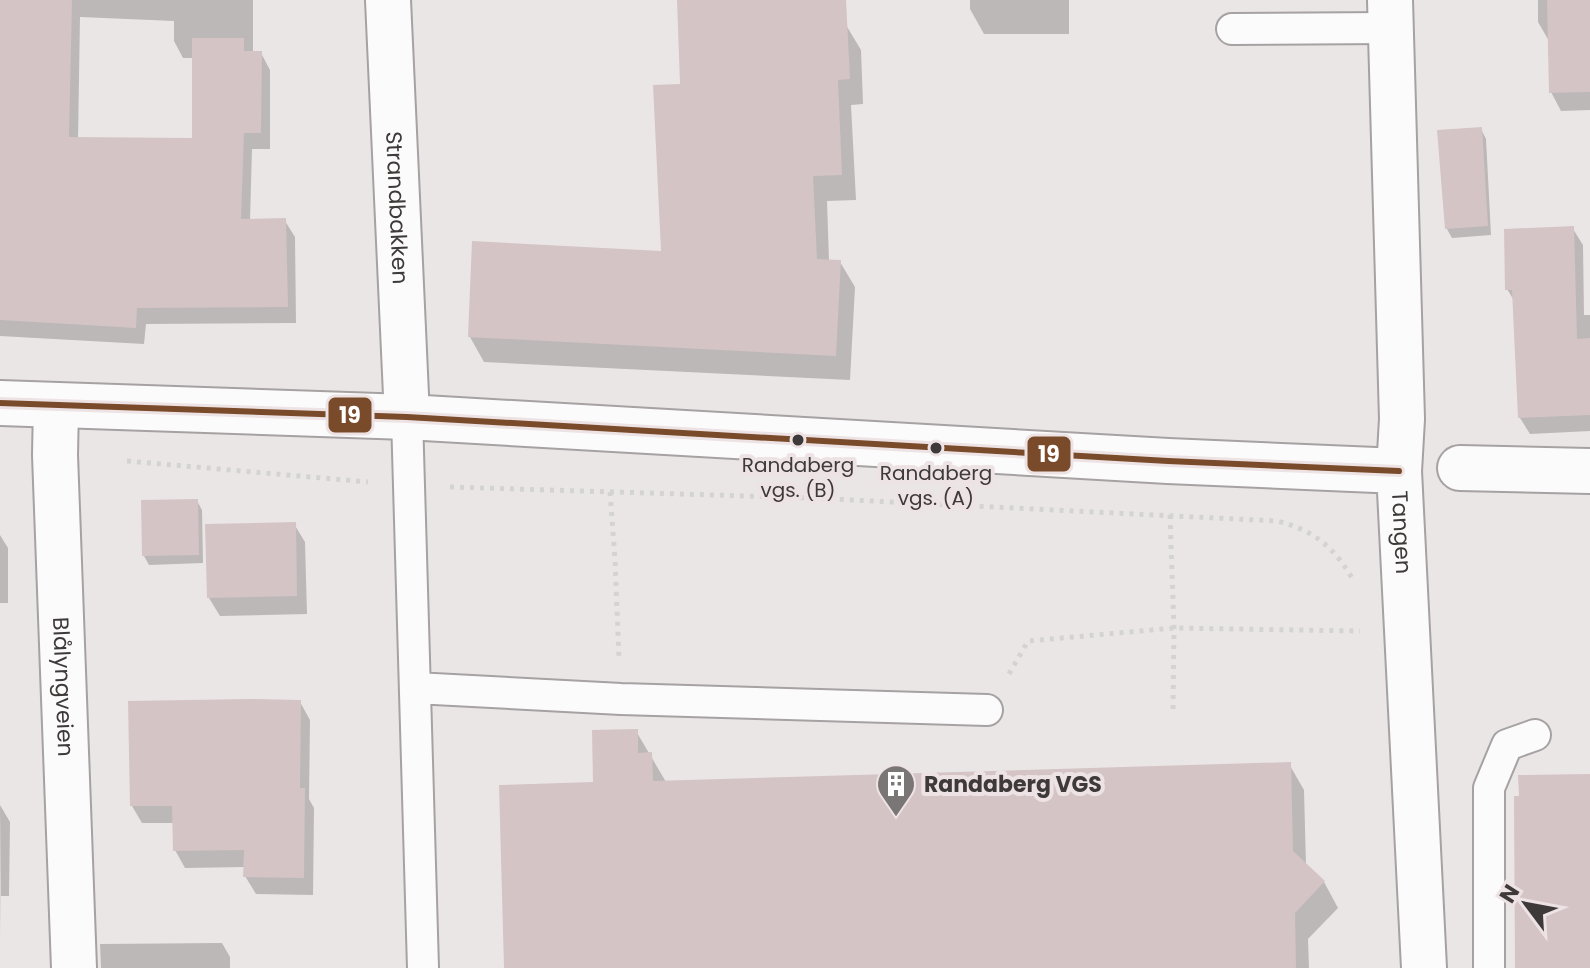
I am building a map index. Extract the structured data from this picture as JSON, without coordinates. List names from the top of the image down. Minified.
{"streets":{"main road":["Strandbakken","Tangen","Blålyngveien"]},"places":{"other":["Randaberg vgs. (B)","Randaberg vgs. (A)"],"building":["Randaberg VGS"]},"lines":["transit line 19"],"north":"top left"}
